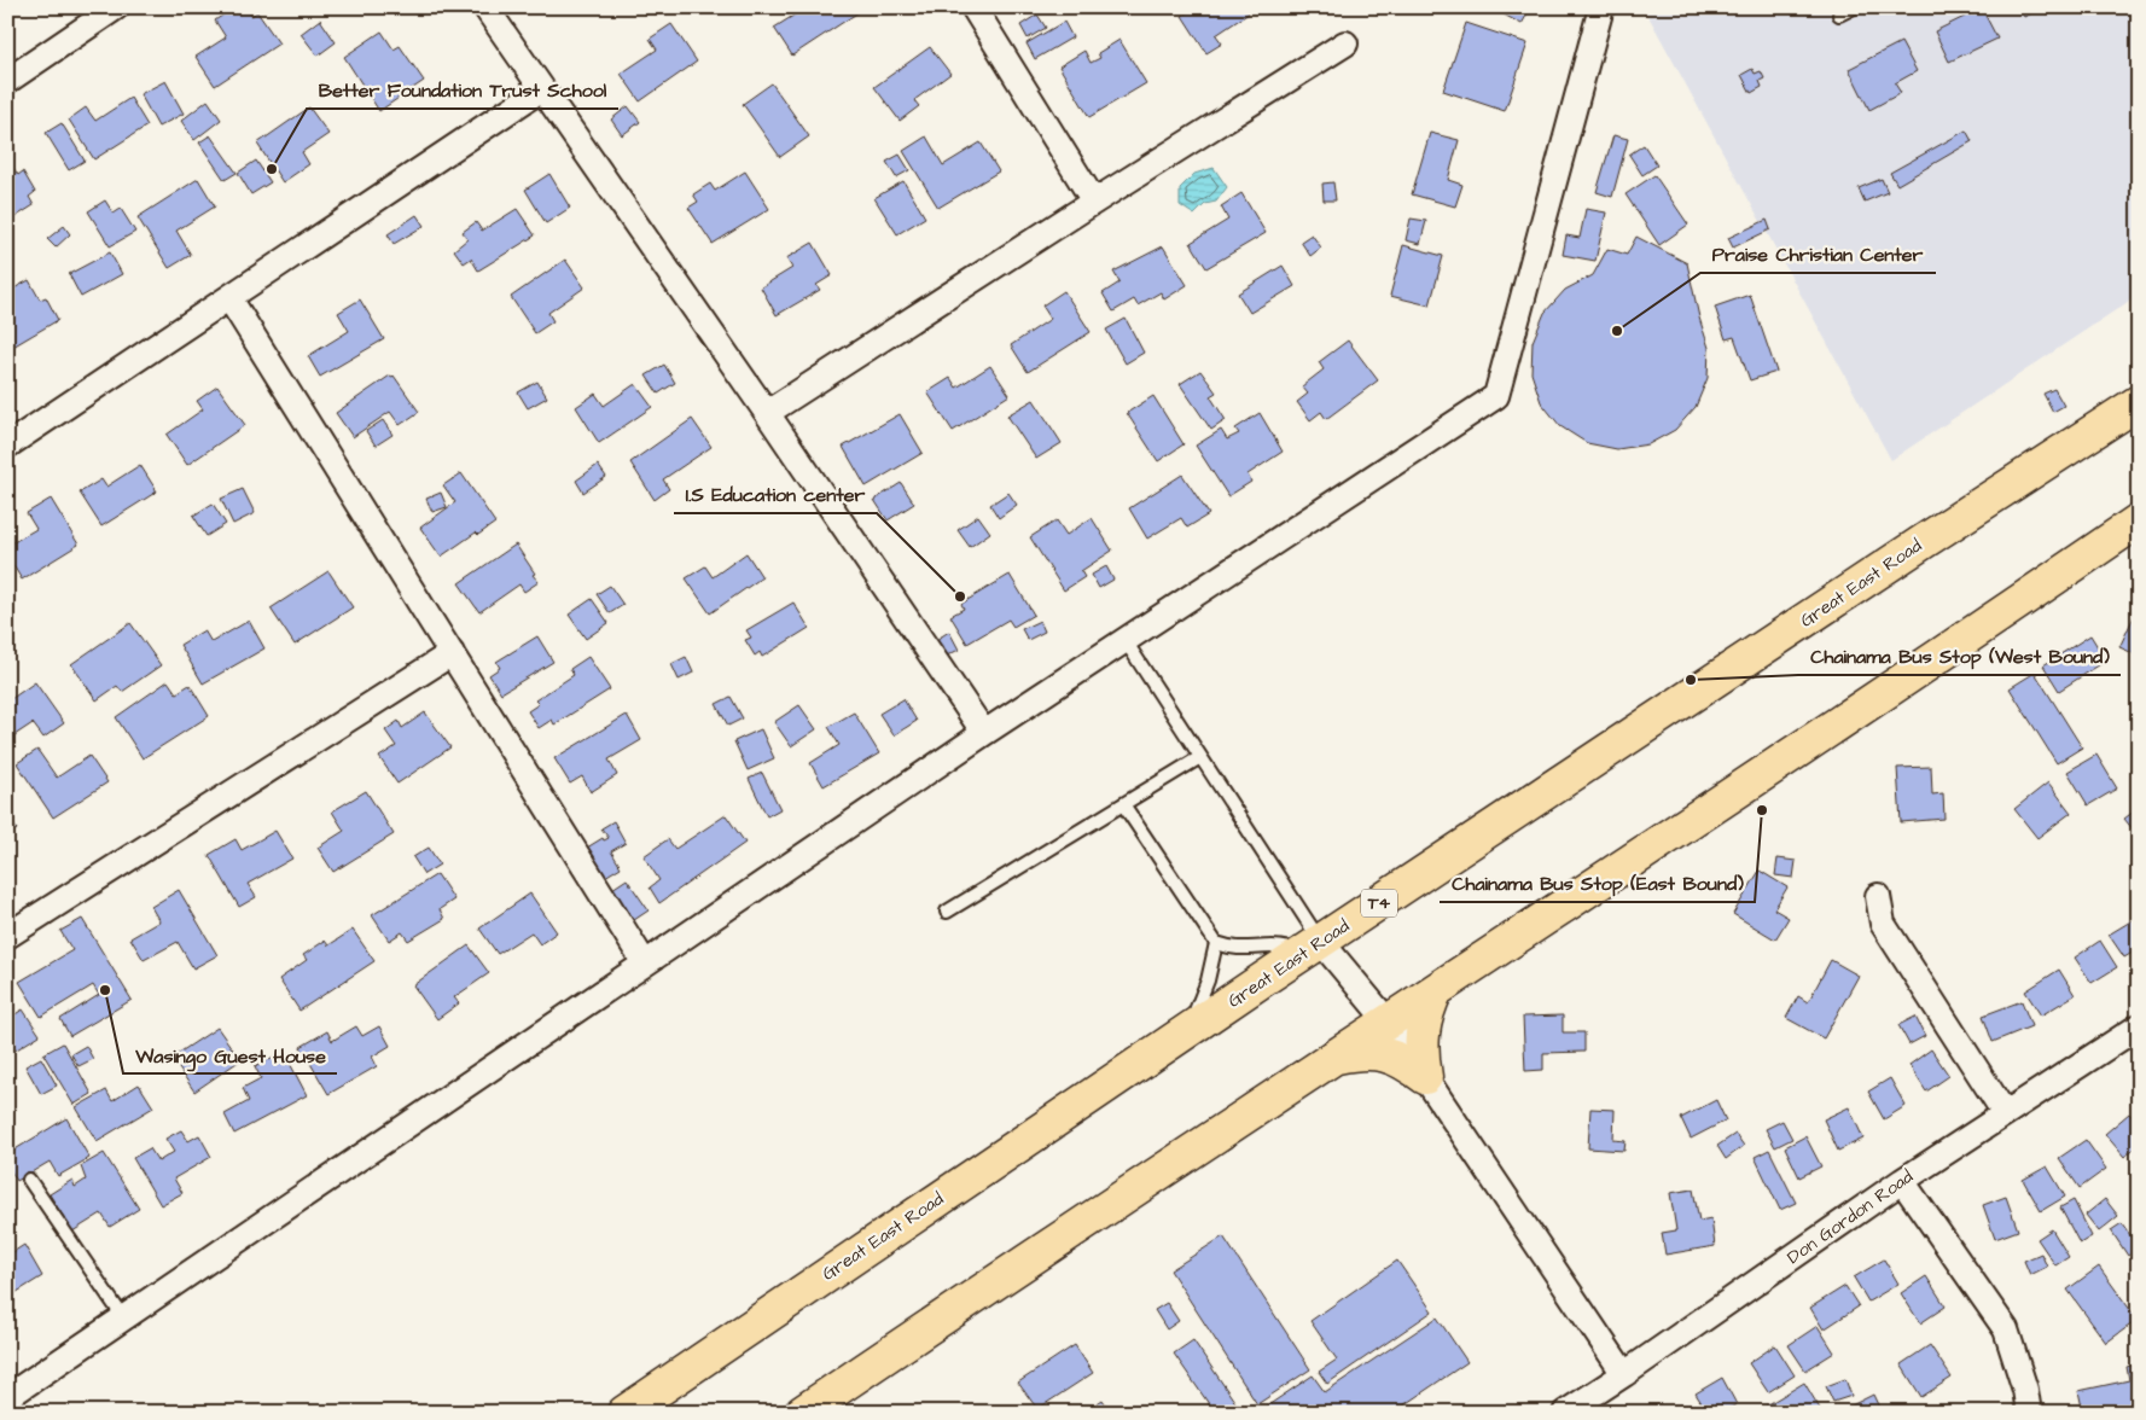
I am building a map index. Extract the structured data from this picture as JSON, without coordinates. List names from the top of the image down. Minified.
{"streets":{"main road":["Great East Road","T4"],"street":["Don Gordon Road"]},"places":["Better Foundation Trust School","Praise Christian Center","I.S Education center","Chainama Bus Stop (West Bound)","Chainama Bus Stop (East Bound)","Wasingo Guest House"]}
